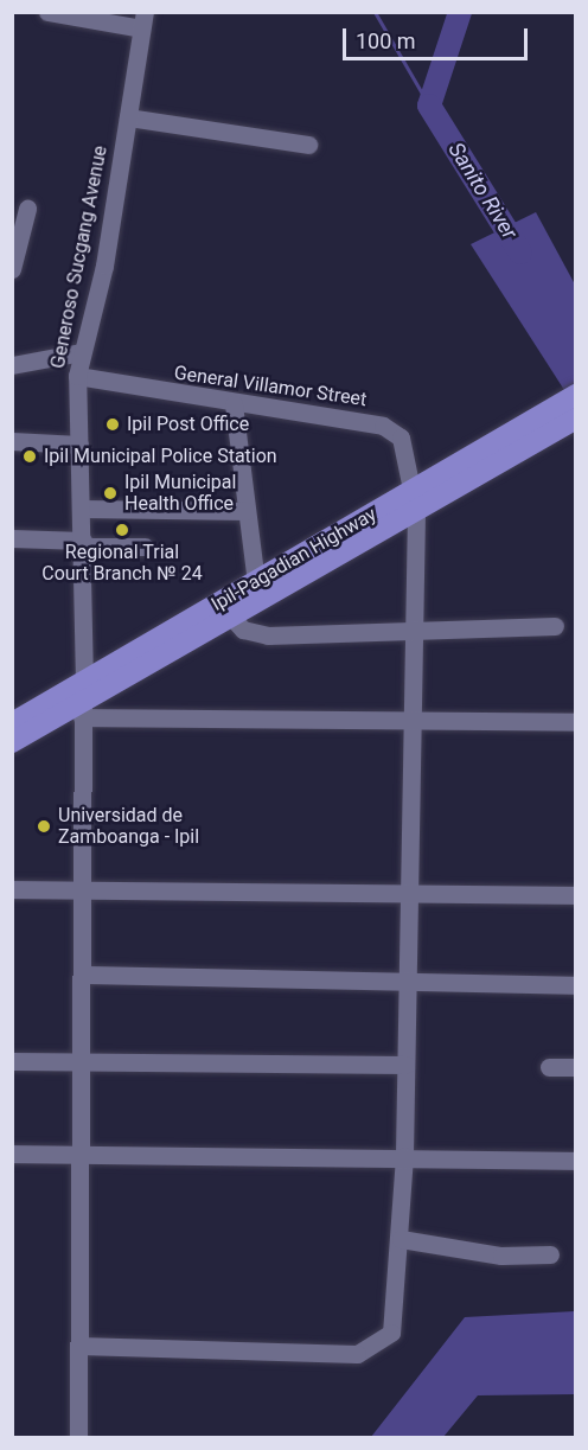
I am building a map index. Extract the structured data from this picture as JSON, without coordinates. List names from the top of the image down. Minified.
{"streets":{"main road":["Ipil-Pagadian Highway"],"street":["Generoso Sucgang Avenue","General Villamor Street"]},"crossings":[["Generoso Sucgang Avenue","General Villamor Street"],["Generoso Sucgang Avenue","Ipil-Pagadian Highway"],["General Villamor Street","Ipil-Pagadian Highway"]],"water":["Sanito River"],"places":["Ipil Post Office","Ipil Municipal Police Station","Ipil Municipal Health Office","Regional Trial Court Branch № 24","Universidad de Zamboanga - Ipil"],"scale_bar":"100 m"}
